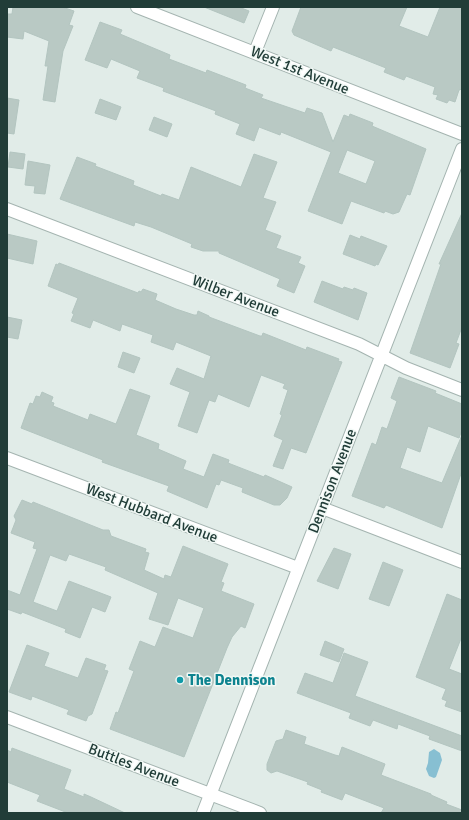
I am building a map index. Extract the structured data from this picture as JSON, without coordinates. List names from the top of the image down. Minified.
{"streets":{"street":["West 1st Avenue","Wilber Avenue","Dennison Avenue","West Hubbard Avenue","Buttles Avenue"]},"crossings":[["Wilber Avenue","Dennison Avenue"],["Dennison Avenue","West Hubbard Avenue"],["Dennison Avenue","Buttles Avenue"]],"places":["The Dennison"]}
